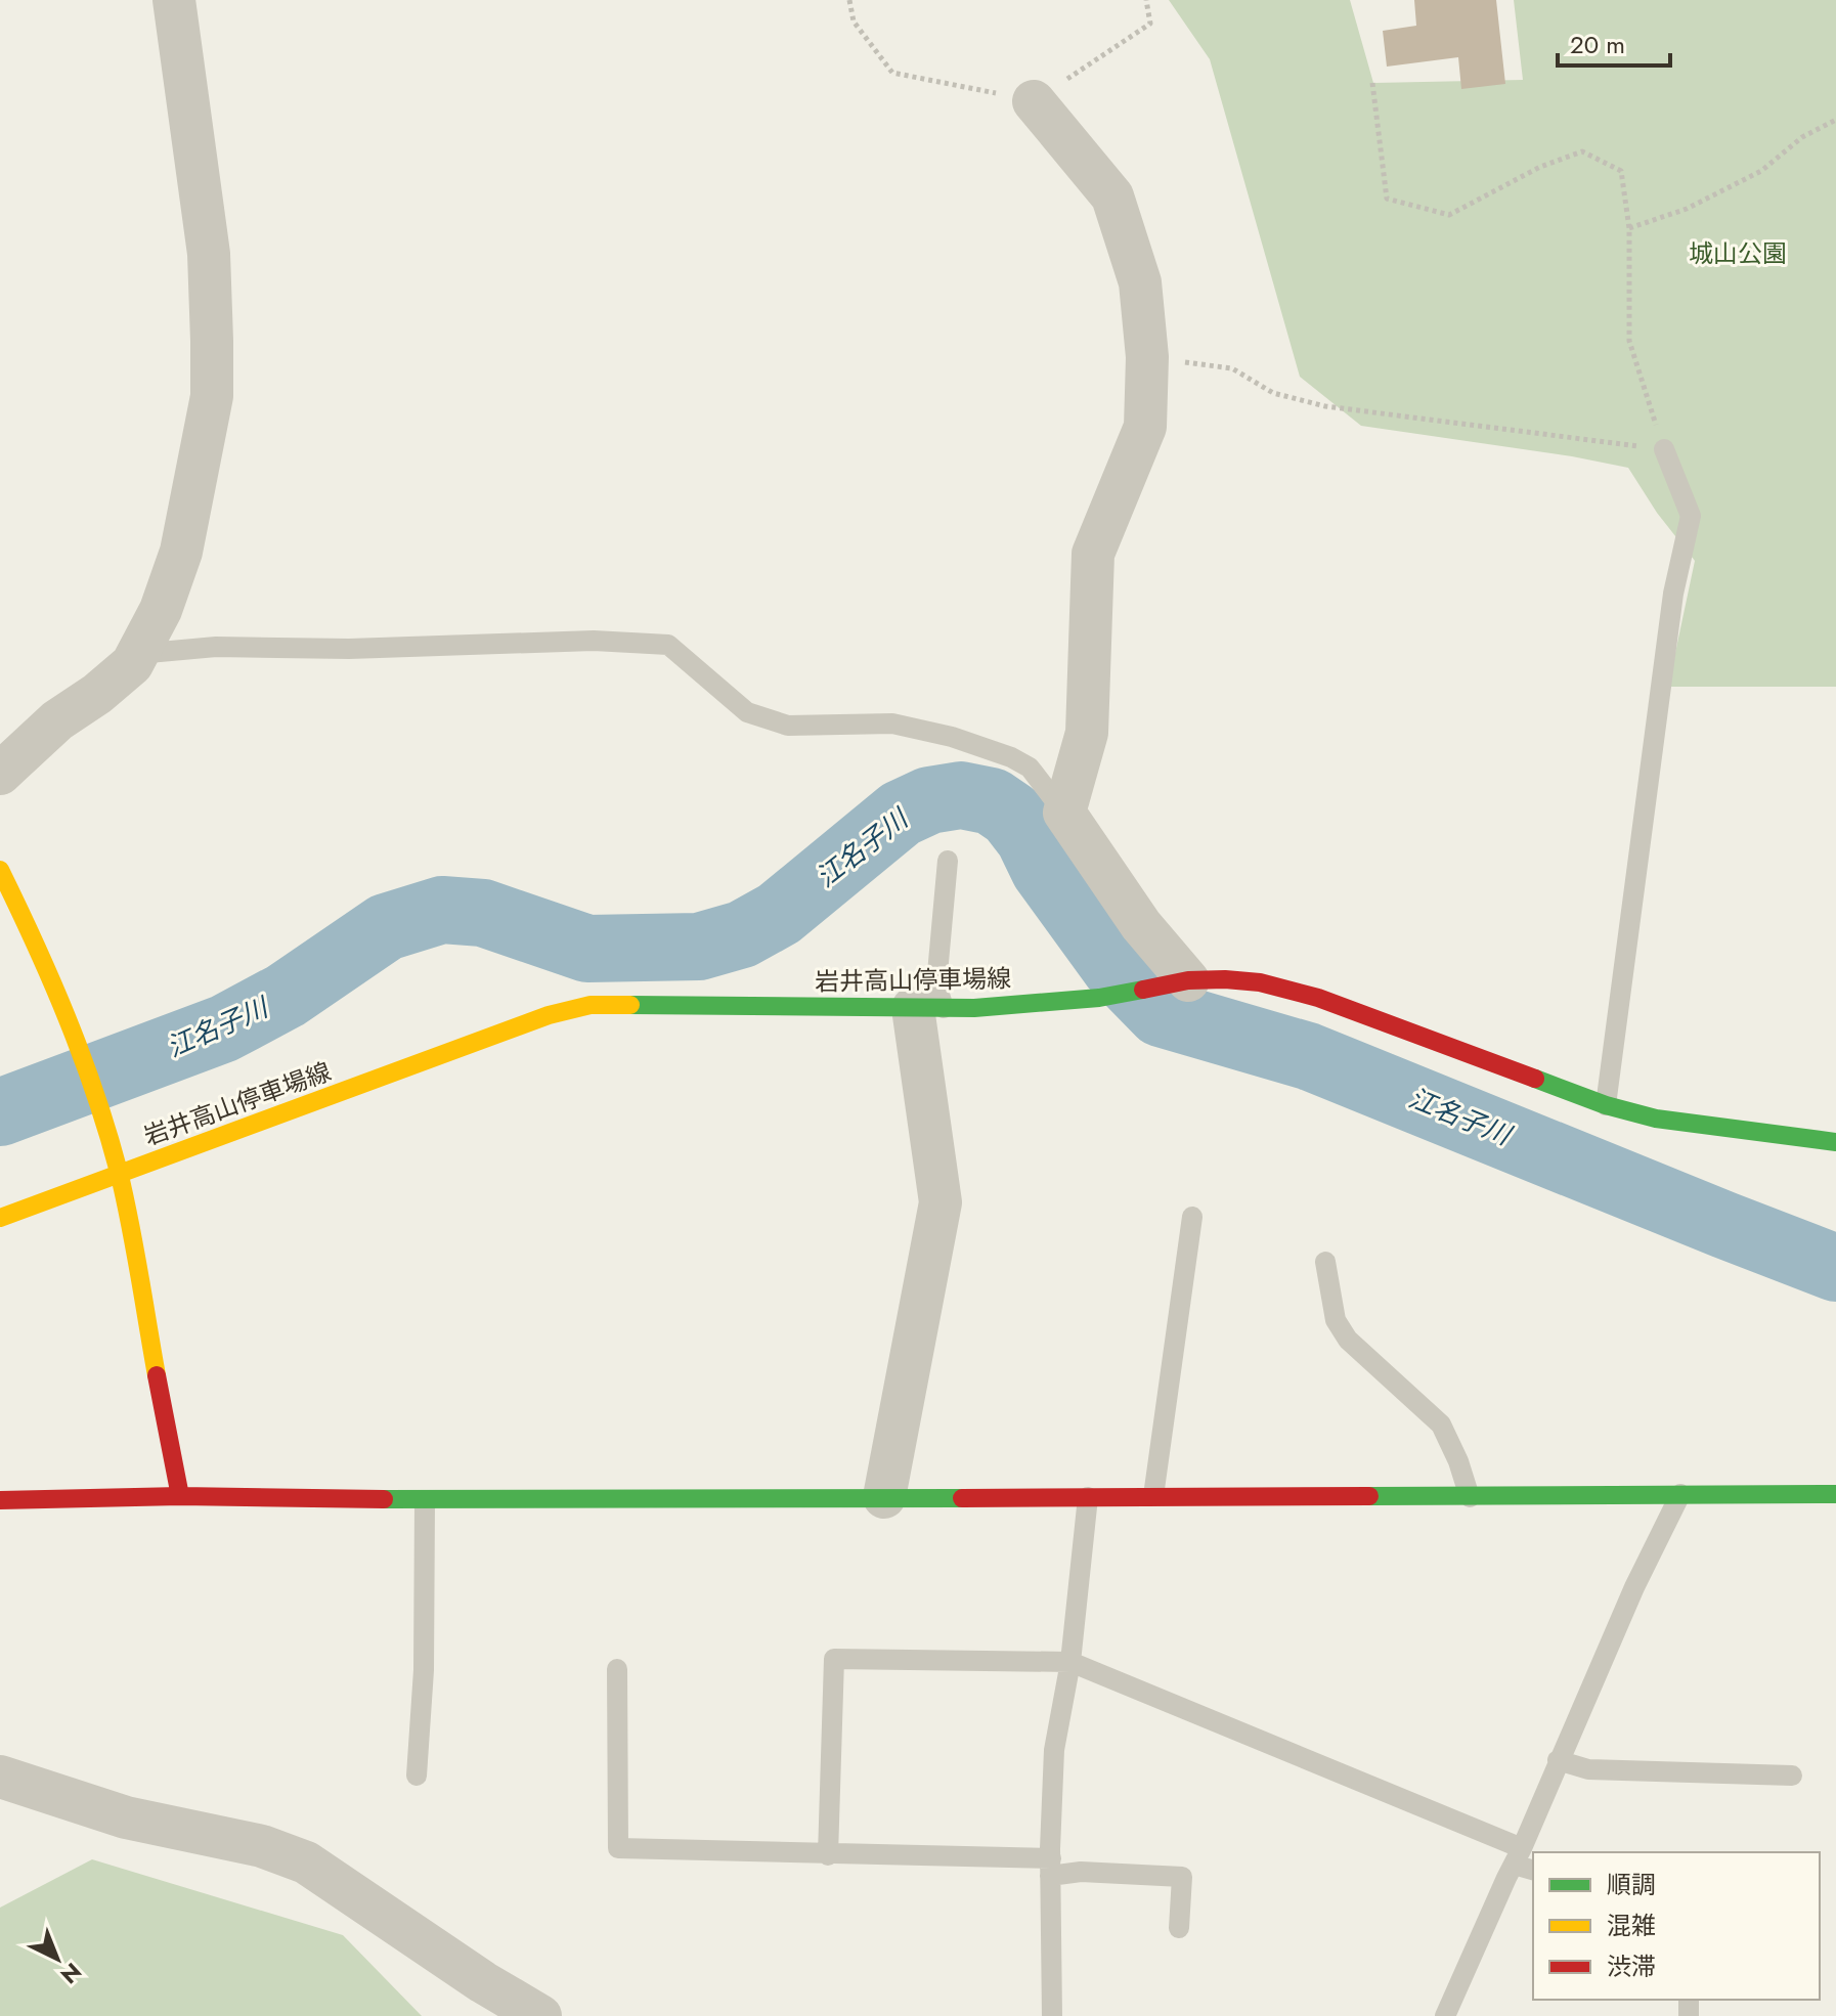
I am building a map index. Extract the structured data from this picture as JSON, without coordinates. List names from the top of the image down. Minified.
{"streets":{"street":["岩井高山停車場線"]},"water":["江名子川"],"parks":["城山公園"],"legend":["順調","混雑","渋滞"],"scale_bar":"20 m","north":"bottom right"}
